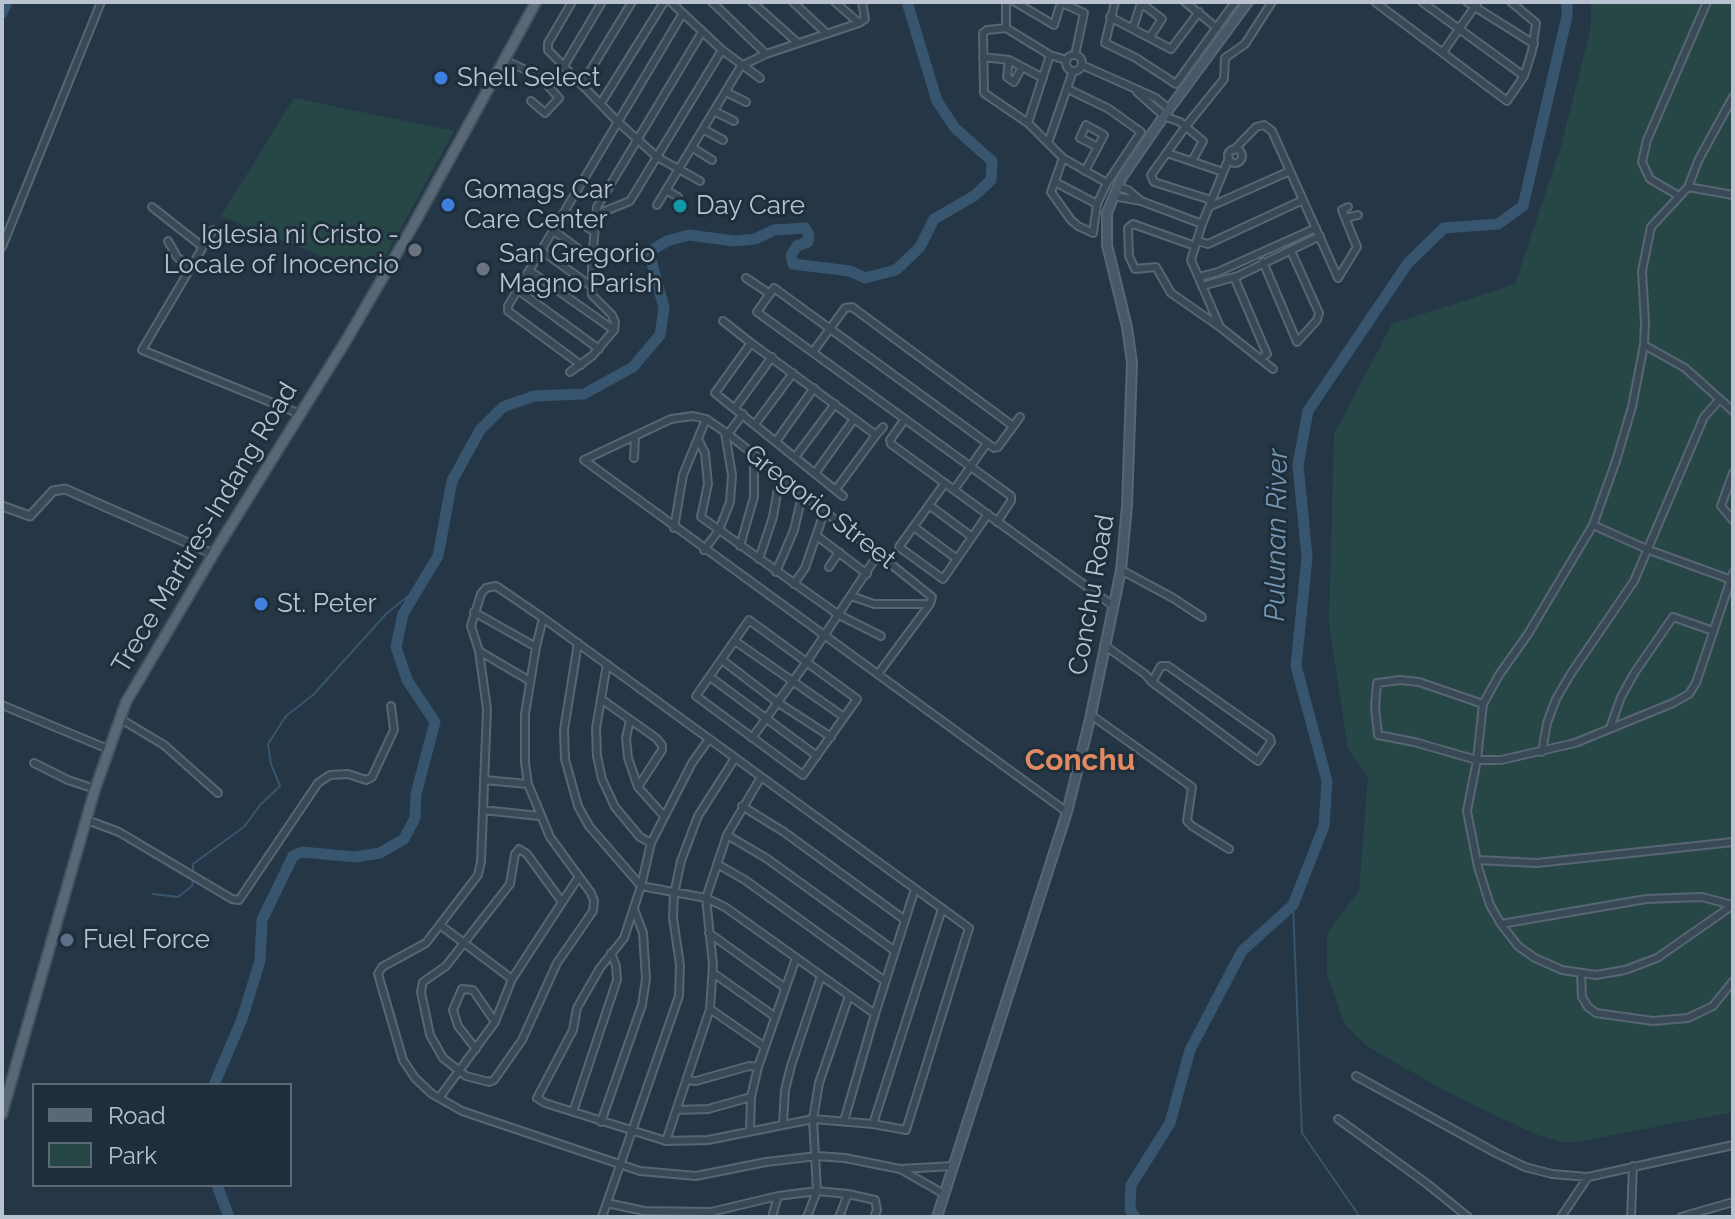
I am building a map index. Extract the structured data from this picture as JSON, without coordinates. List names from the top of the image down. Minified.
{"streets":{"main road":["Trece Martires-Indang Road","Conchu Road"],"street":["Gregorio Street"]},"districts":["Conchu"],"water":["Pulunan River"],"places":["Shell Select","Gomags Car Care Center","Day Care","Iglesia ni Cristo - Locale of Inocencio","San Gregorio Magno Parish","St. Peter","Fuel Force"],"legend":["Road","Park"]}
